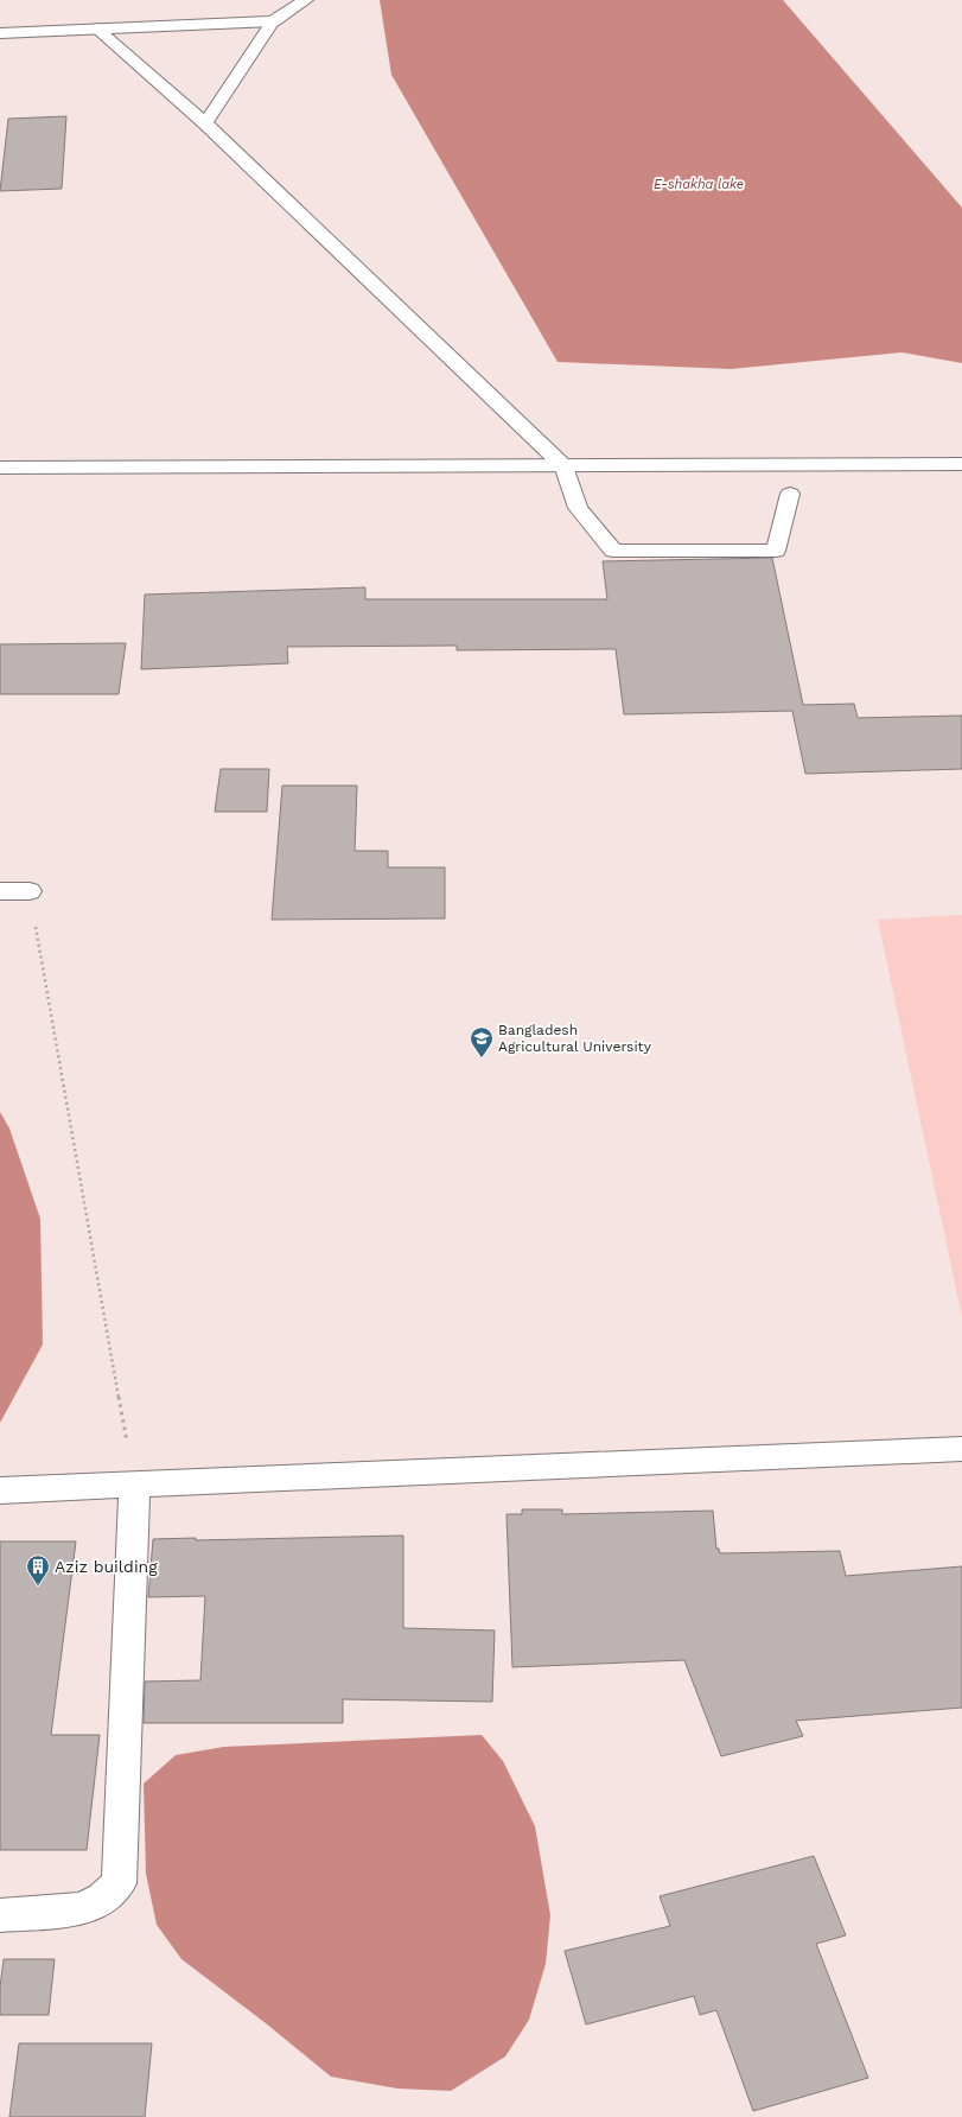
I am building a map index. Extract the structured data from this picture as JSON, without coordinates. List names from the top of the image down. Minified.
{"water":["E-shakha lake"],"places":{"school or university":["Bangladesh Agricultural University"],"building":["Aziz building"]}}
